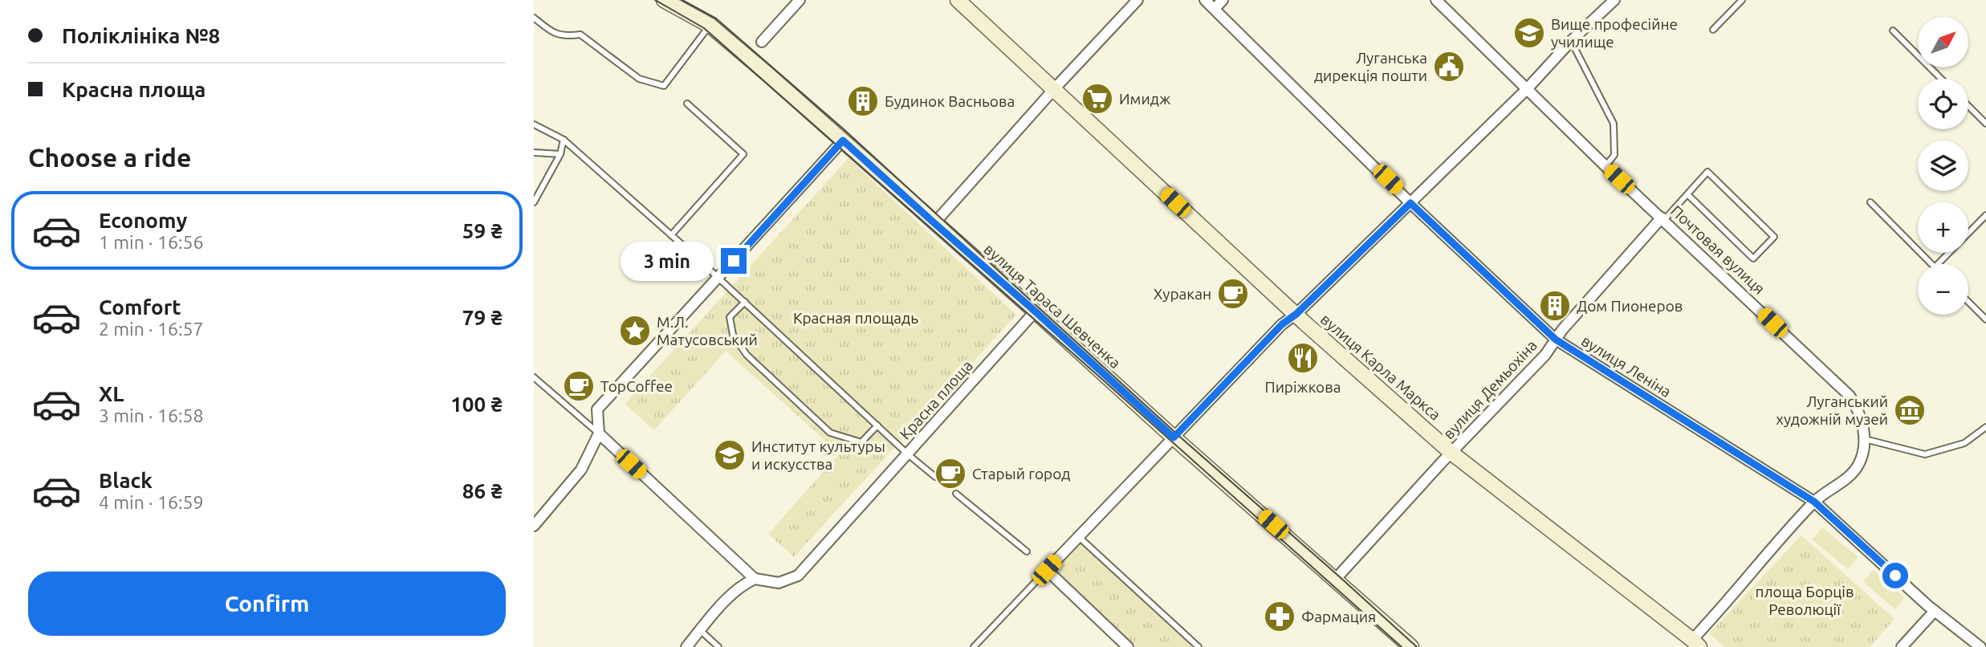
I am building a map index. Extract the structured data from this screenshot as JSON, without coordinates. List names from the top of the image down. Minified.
{"streets":{"main road":["вулиця Тараса Шевченка","вулиця Карла Маркса"],"street":["Почтовая вулиця","вулиця Леніна","вулиця Демьохіна","Красна площа"]},"crossings":[["Почтовая вулиця","вулиця Леніна"],["Почтовая вулиця","вулиця Карла Маркса"],["Почтовая вулиця","вулиця Демьохіна"],["вулиця Тараса Шевченка","вулиця Демьохіна"],["вулиця Тараса Шевченка","Красна площа"],["вулиця Леніна","вулиця Демьохіна"],["вулиця Карла Маркса","вулиця Демьохіна"]],"parks":["Красная площадь","площа Борців Революції"],"places":{"school or university":["Вище професійне училище","Институт культуры и искусства"],"public building":["Луганська дирекція пошти"],"supermarket":["Имидж"],"building":["Будинок Васньова","Дом Пионеров"],"cafe":["Хуракан","TopCoffee","Старый город"],"place":["М.Л. Матусовський"],"restaurant":["Пиріжкова"],"museum":["Луганський художній музей"],"pharmacy":["Фармация"]},"north":"top right","page":{"banner":["Поліклініка №8","Красна площа"],"map_buttons":["+","−"],"heading":"Choose a ride","list":[{"name":"Economy","note":"1 min · 16:56","value":"59 ₴"},{"name":"Comfort","note":"2 min · 16:57","value":"79 ₴"},{"name":"XL","note":"3 min · 16:58","value":"100 ₴"},{"name":"Black","note":"4 min · 16:59","value":"86 ₴"}],"bubble":"3 min","buttons":"Confirm"}}
